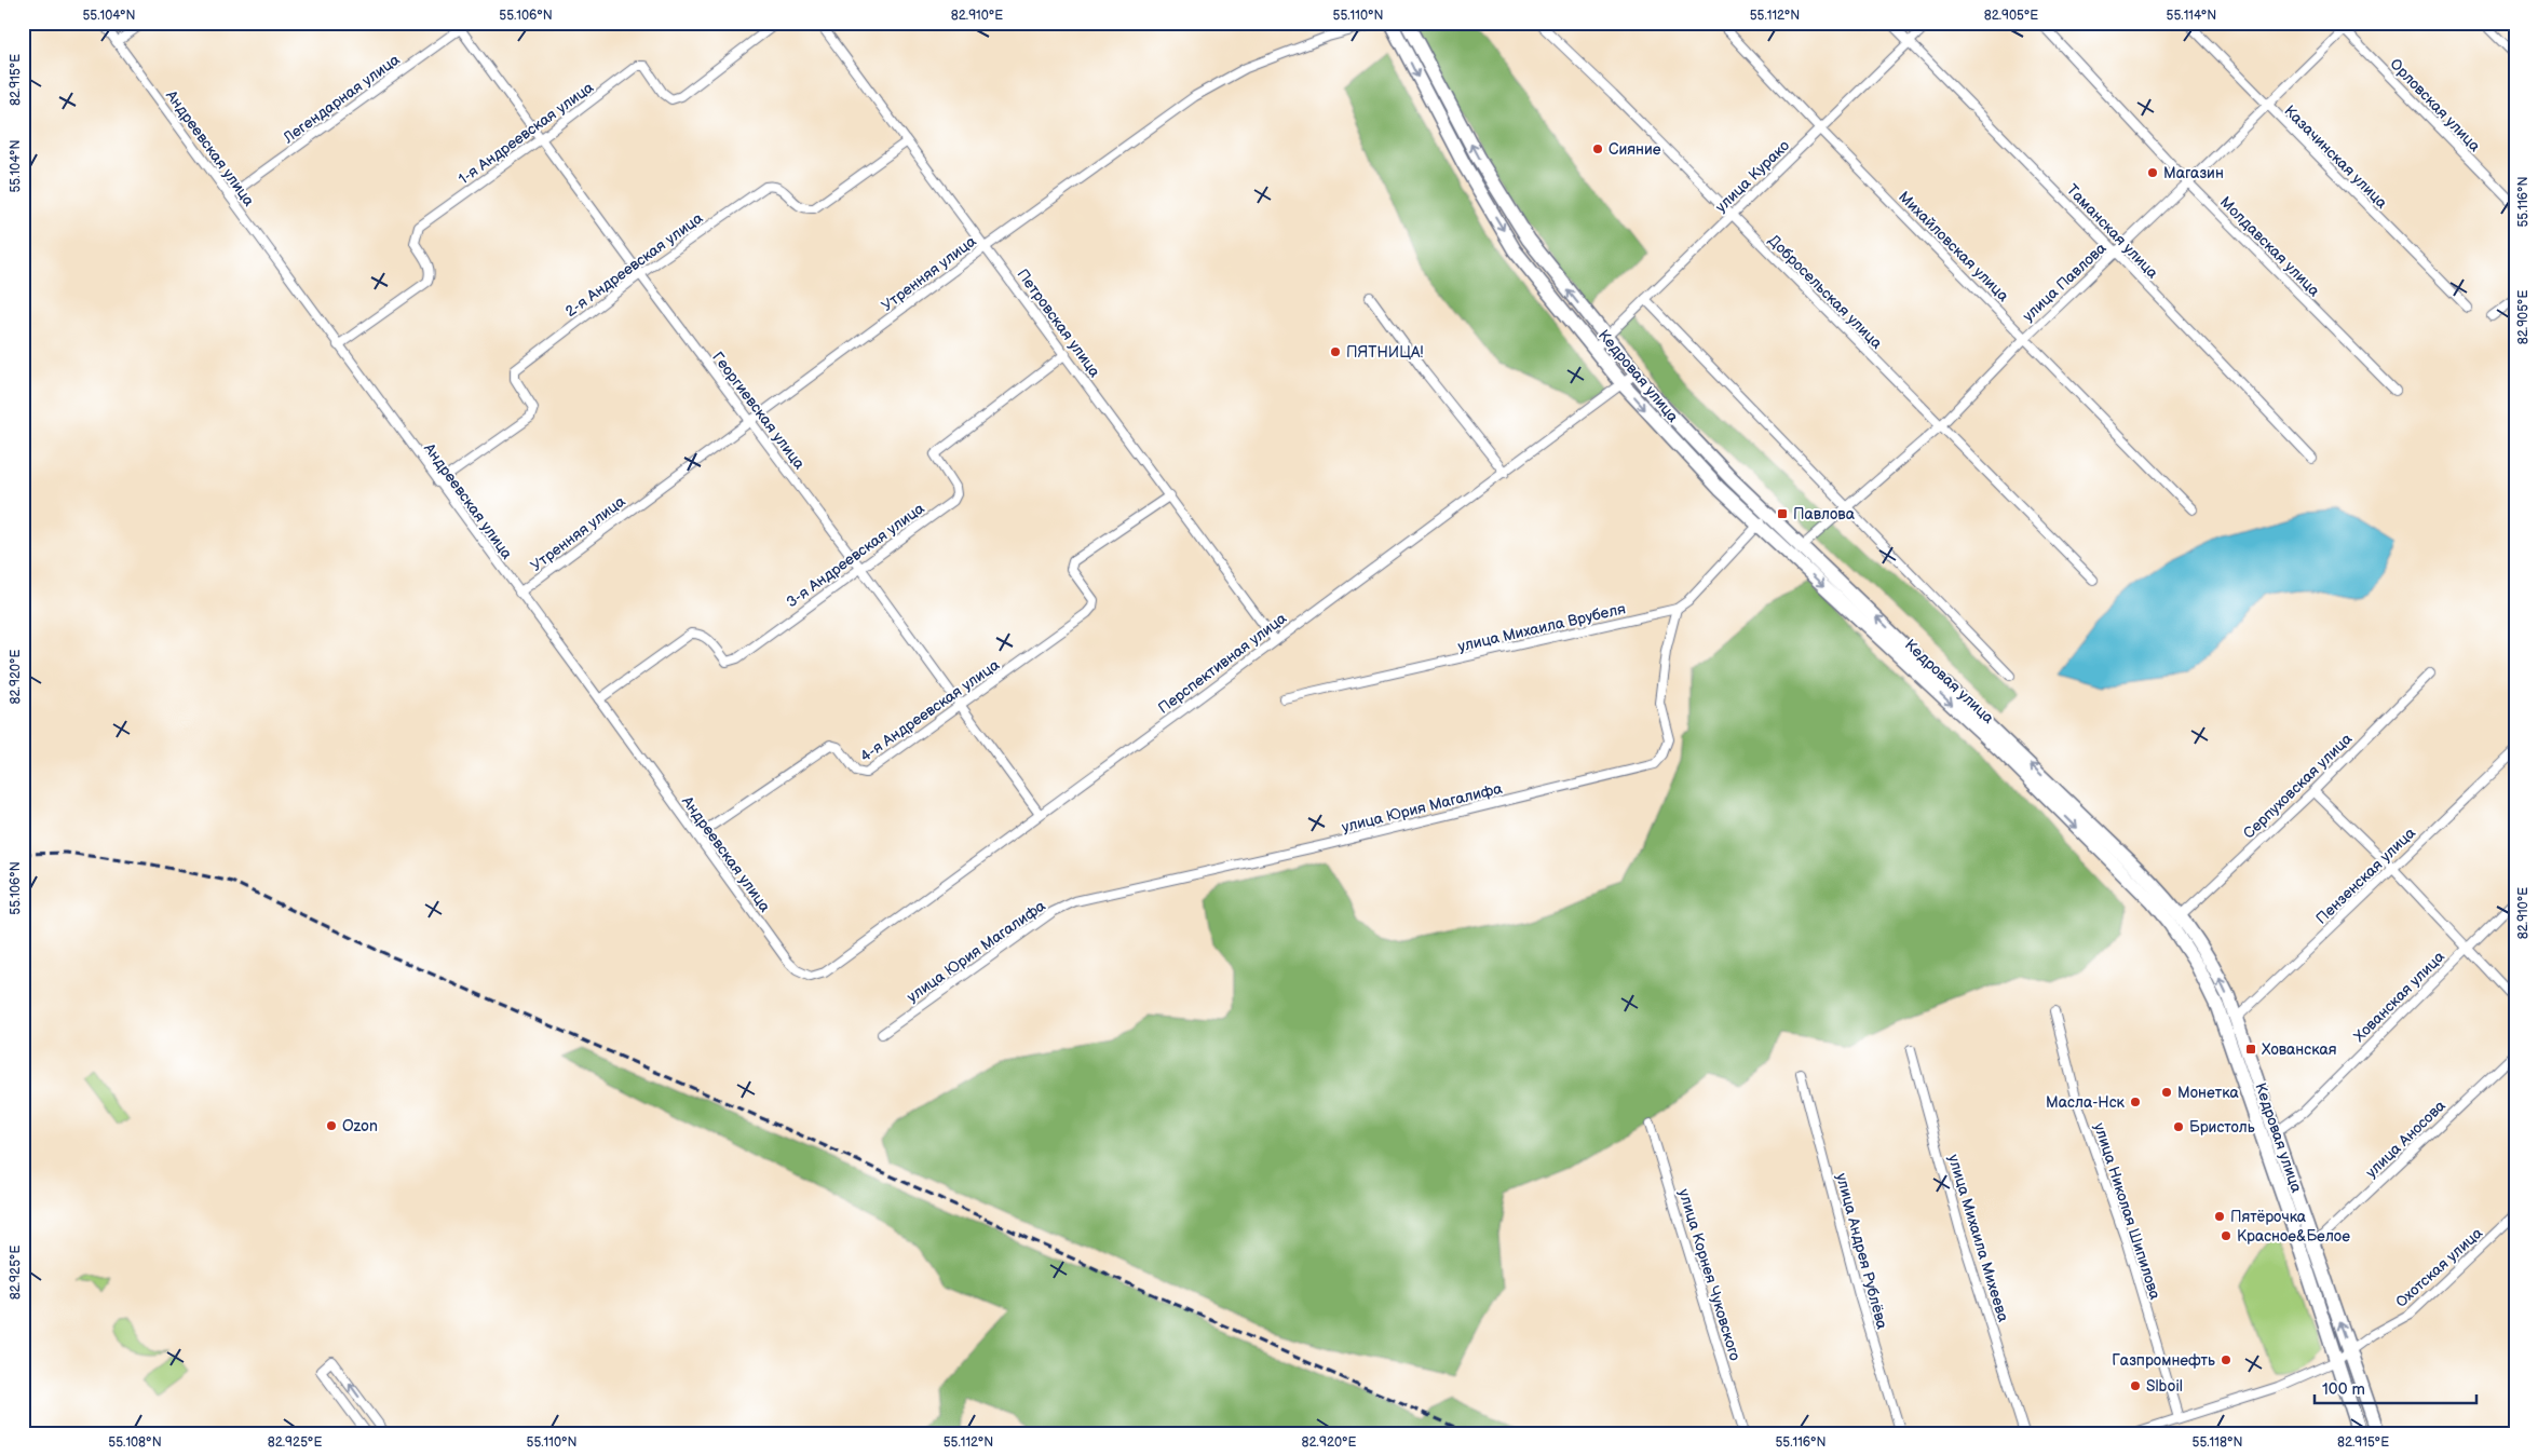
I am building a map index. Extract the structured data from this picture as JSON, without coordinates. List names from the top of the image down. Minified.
{"streets":{"main road":["Кедровая улица"],"street":["Легендарная улица","Орловская улица","1-я Андреевская улица","Андреевская улица","Казачинская улица","улица Курако","Таманская улица","Михайловская улица","Молдавская улица","2-я Андреевская улица","Утренняя улица","улица Павлова","Добросельская улица","Петровская улица","Георгиевская улица","3-я Андреевская улица","улица Михаила Врубеля","Перспективная улица","4-я Андреевская улица","Серпуховская улица","улица Юрия Магалифа","Пензенская улица","Хованская улица","улица Аносова","улица Николая Шипилова","улица Михаила Михеева","улица Андрея Рублёва","Охотская улица","улица Корнея Чуковского"]},"crossings":[["Легендарная улица","Андреевская улица"],["Легендарная улица","Георгиевская улица"],["Орловская улица","улица Павлова"],["1-я Андреевская улица","Андреевская улица"],["1-я Андреевская улица","Георгиевская улица"],["Андреевская улица","2-я Андреевская улица"],["Андреевская улица","Утренняя улица"],["Андреевская улица","3-я Андреевская улица"],["Андреевская улица","Перспективная улица"],["Андреевская улица","4-я Андреевская улица"],["Казачинская улица","улица Павлова"],["улица Курако","Таманская улица"],["улица Курако","Михайловская улица"],["улица Курако","Добросельская улица"],["улица Курако","Кедровая улица"],["Таманская улица","улица Павлова"],["Михайловская улица","улица Павлова"],["Молдавская улица","улица Павлова"],["2-я Андреевская улица","Петровская улица"],["2-я Андреевская улица","Георгиевская улица"],["Утренняя улица","Петровская улица"],["Утренняя улица","Георгиевская улица"],["улица Павлова","Добросельская улица"],["улица Павлова","Кедровая улица"],["Петровская улица","3-я Андреевская улица"],["Петровская улица","Перспективная улица"],["Петровская улица","4-я Андреевская улица"],["Кедровая улица","улица Михаила Врубеля"],["Кедровая улица","Перспективная улица"],["Кедровая улица","Серпуховская улица"],["Кедровая улица","Пензенская улица"],["Кедровая улица","Хованская улица"],["Кедровая улица","улица Аносова"],["Кедровая улица","Охотская улица"],["Георгиевская улица","3-я Андреевская улица"],["Георгиевская улица","Перспективная улица"],["Георгиевская улица","4-я Андреевская улица"],["улица Михаила Врубеля","улица Юрия Магалифа"],["улица Николая Шипилова","Охотская улица"]],"places":{"other":["Сияние","Магазин","ПЯТНИЦА!","Монетка","Масла-Нск","Ozon","Бристоль","Пятёрочка","Красное&Белое","Газпромнефть","Slboil"],"transit":["Павлова","Хованская"]},"scale_bar":"100 m","coordinates":["55.104°N","55.106°N","82.910°E","55.110°N","55.112°N","82.905°E","55.114°N","82.915°E","55.116°N","82.920°E","82.925°E","55.108°N","55.118°N"]}
